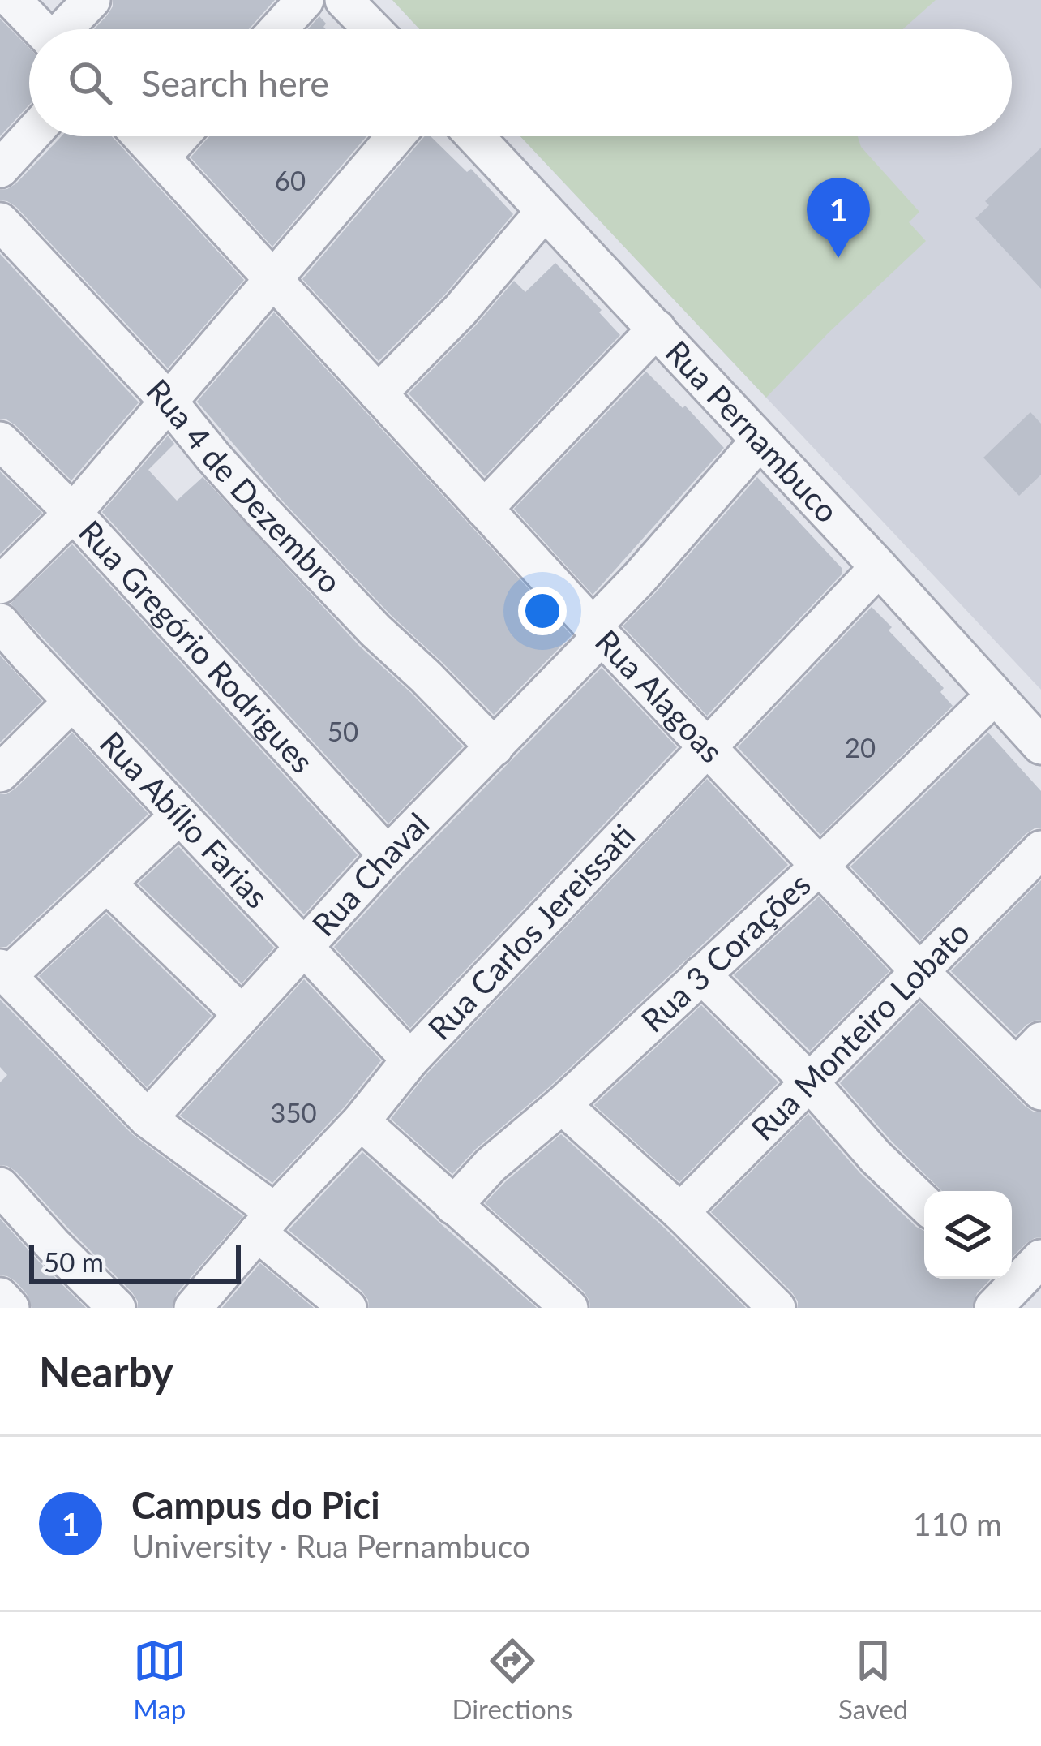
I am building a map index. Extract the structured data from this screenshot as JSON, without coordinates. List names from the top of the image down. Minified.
{"streets":{"street":["Rua Pernambuco","Rua 4 de Dezembro","Rua Gregório Rodrigues","Rua Alagoas","Rua Abílio Farias","Rua Chaval","Rua Carlos Jereissati","Rua 3 Corações","Rua Monteiro Lobato"]},"crossings":[["Rua Pernambuco","Rua Chaval"],["Rua Pernambuco","Rua Carlos Jereissati"],["Rua Pernambuco","Rua 3 Corações"],["Rua 4 de Dezembro","Rua Chaval"],["Rua Gregório Rodrigues","Rua Chaval"],["Rua Alagoas","Rua Chaval"],["Rua Alagoas","Rua Carlos Jereissati"],["Rua Alagoas","Rua 3 Corações"],["Rua Alagoas","Rua Monteiro Lobato"],["Rua Abílio Farias","Rua Chaval"],["Rua Abílio Farias","Rua Carlos Jereissati"]],"house_numbers":["60","50","20","350"],"scale_bar":"50 m","page":{"search":"Search here","pins":"1","scale":"50 m","heading":"Nearby","list":[{"mark":"1","name":"Campus do Pici","note":"University · Rua Pernambuco","value":"110 m"}],"nav":["Map","Directions","Saved"]}}
